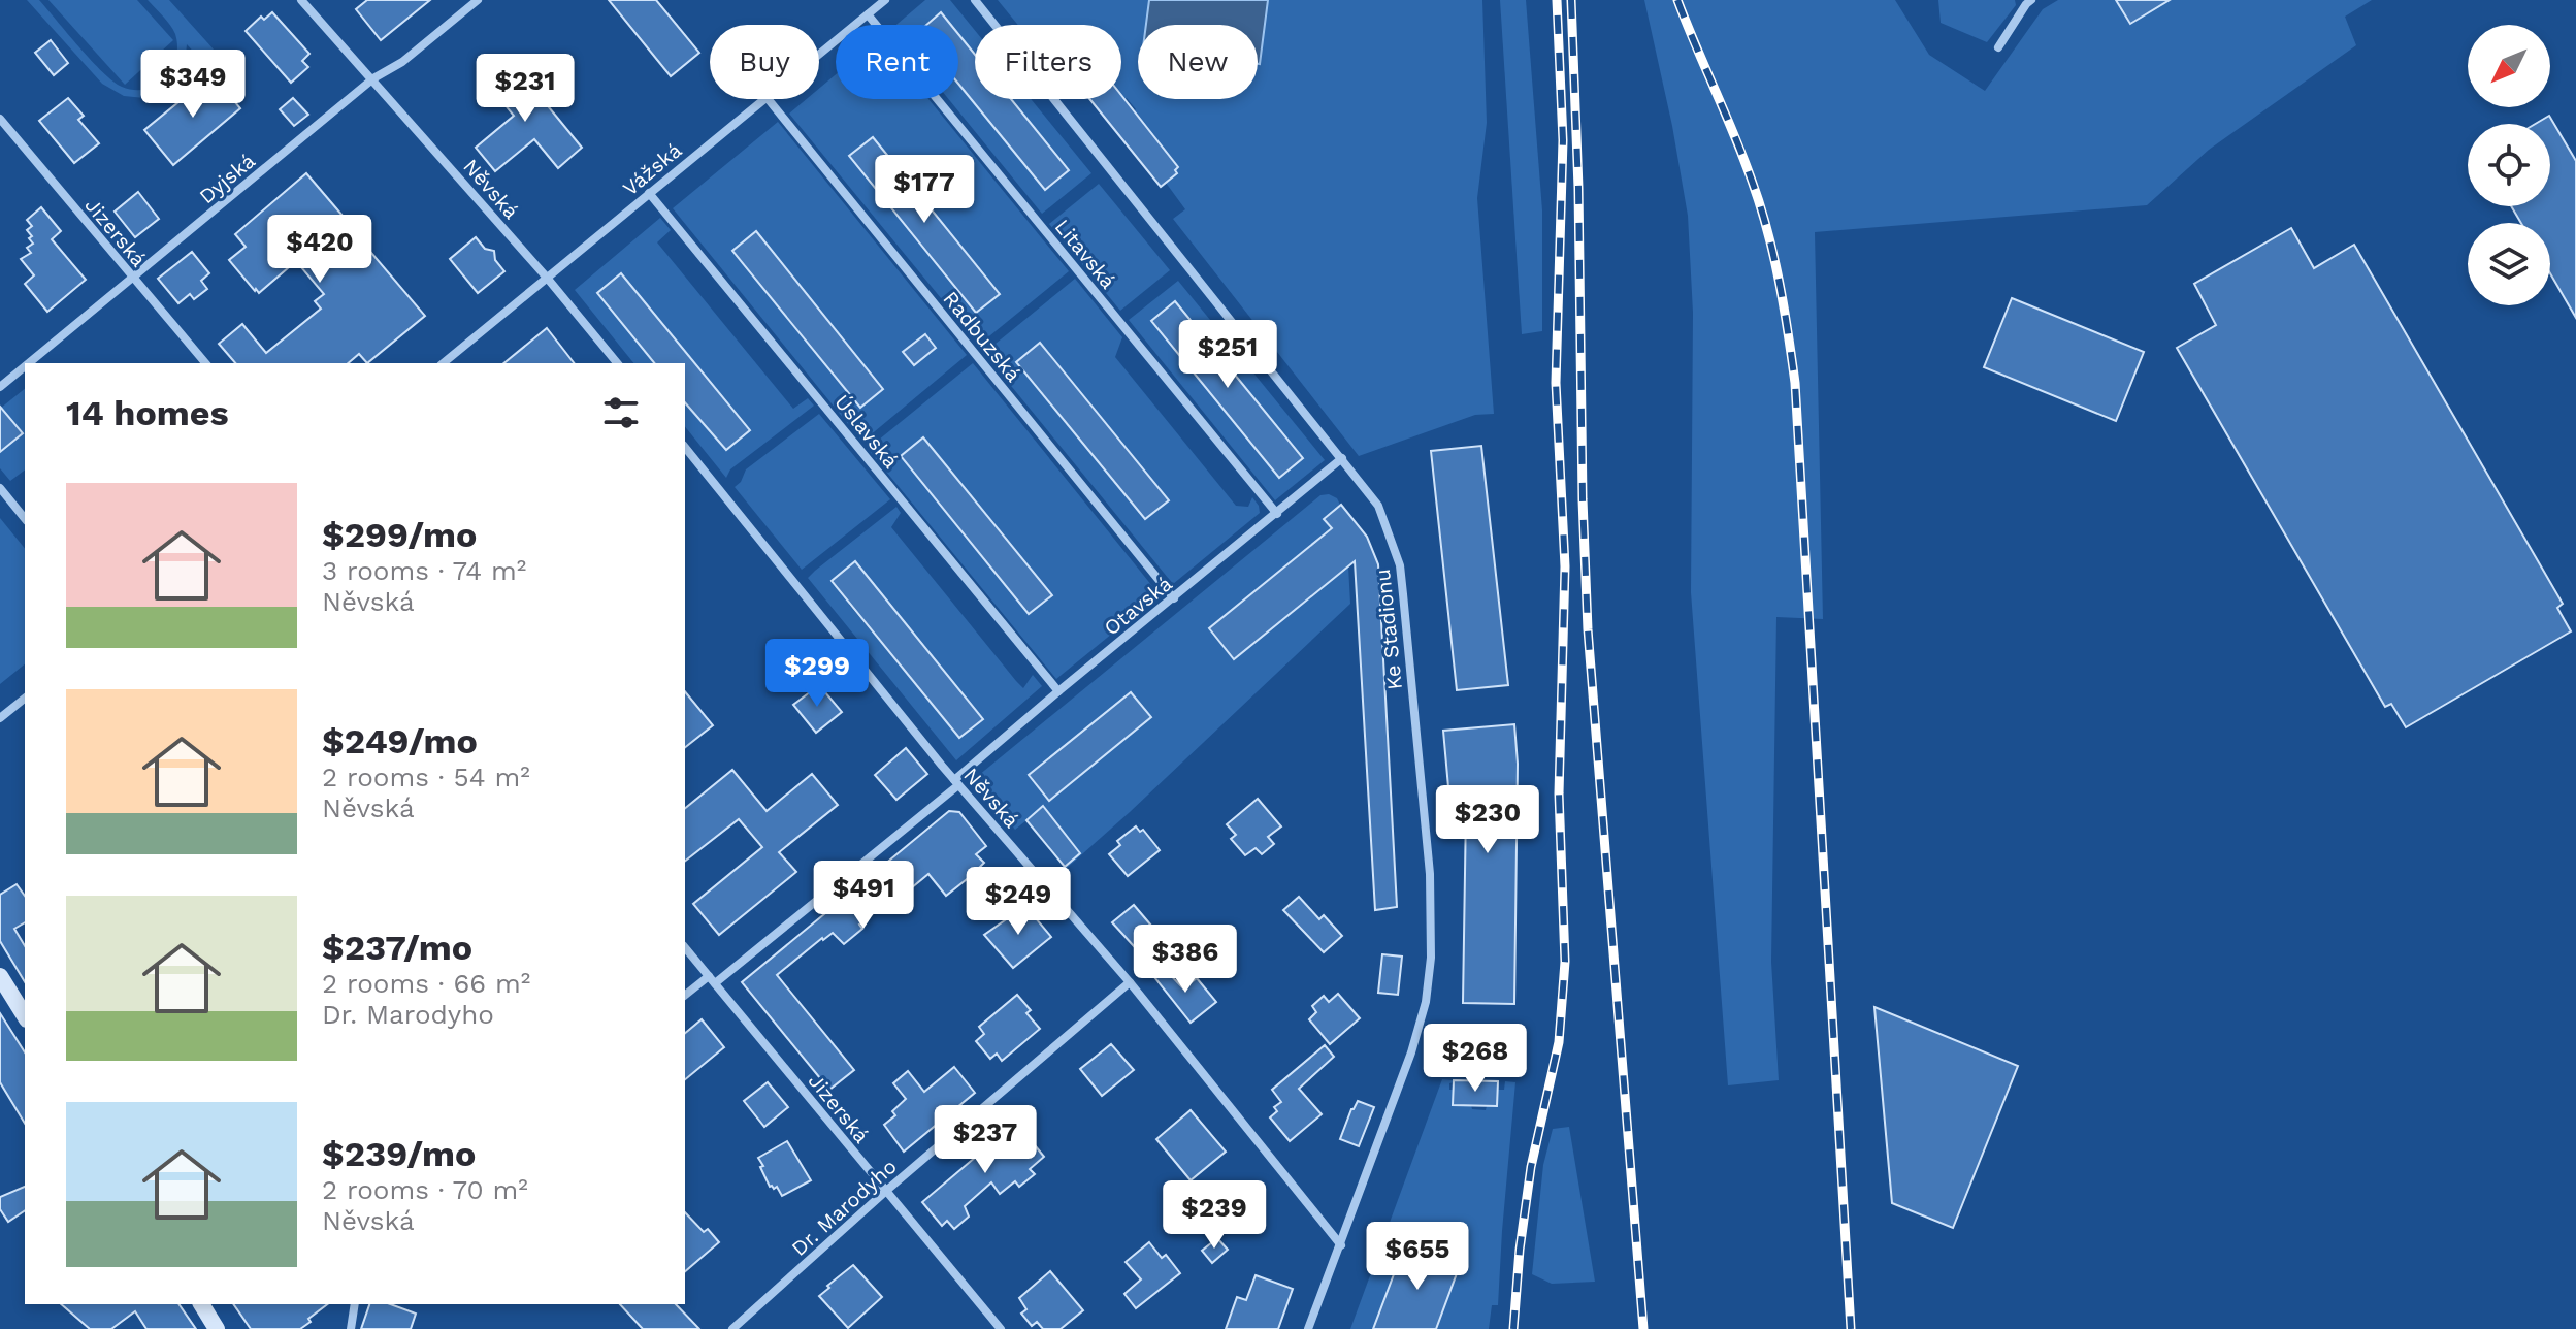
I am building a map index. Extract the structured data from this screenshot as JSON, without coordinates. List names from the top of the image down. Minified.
{"streets":{"street":["Vážská","Dyjská","Něvská","Jizerská","Litavská","Radbuzská","Úslavská","Otavská","Ke Stadionu","Dr. Marodyho"]},"crossings":[["Vážská","Něvská"],["Vážská","Litavská"],["Vážská","Úslavská"],["Dyjská","Něvská"],["Dyjská","Jizerská"],["Něvská","Otavská"],["Něvská","Ke Stadionu"],["Něvská","Dr. Marodyho"],["Jizerská","Otavská"],["Jizerská","Dr. Marodyho"],["Litavská","Otavská"],["Radbuzská","Otavská"],["Úslavská","Otavská"],["Otavská","Ke Stadionu"]],"north":"bottom left","page":{"chip":["Buy","Rent","Filters","New"],"price":["$349","$231","$177","$420","$251","$299","$230","$491","$249","$386","$268","$237","$239","$655"],"heading":"14 homes","list":[{"name":"$299/mo","note":"3 rooms · 74 m² · Něvská"},{"name":"$249/mo","note":"2 rooms · 54 m² · Něvská"},{"name":"$237/mo","note":"2 rooms · 66 m² · Dr. Marodyho"},{"name":"$239/mo","note":"2 rooms · 70 m² · Něvská"}]}}
